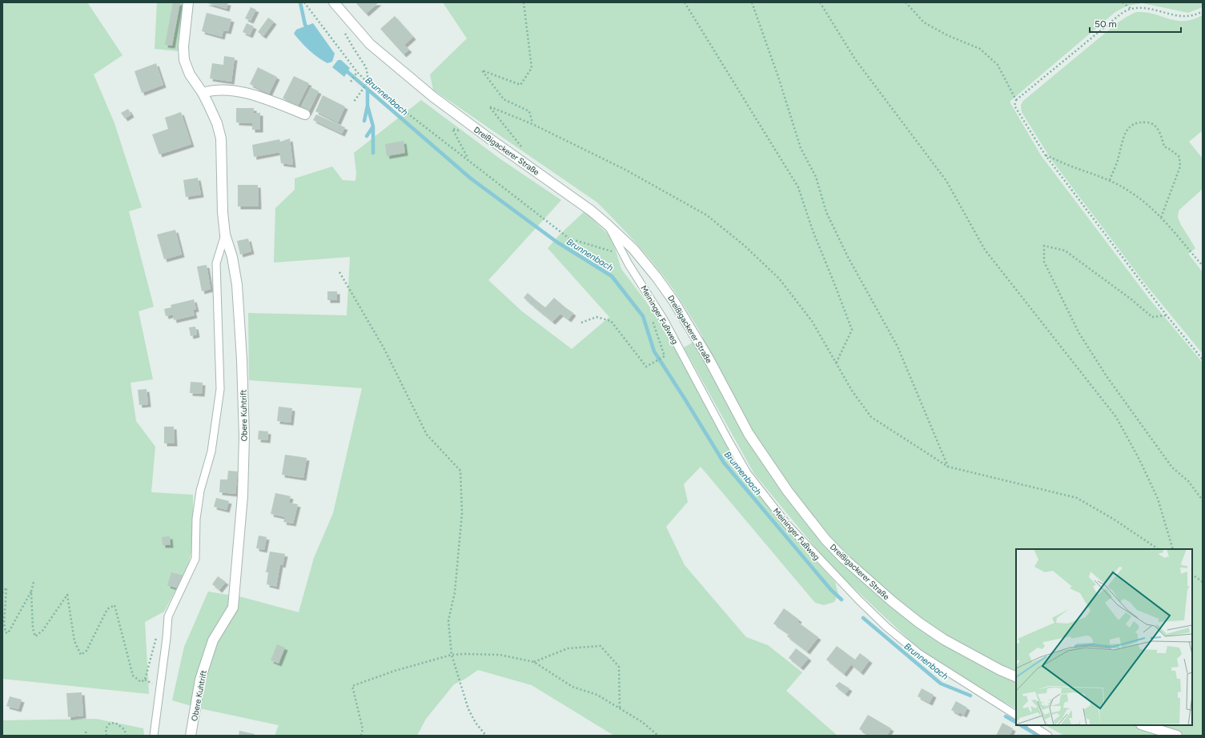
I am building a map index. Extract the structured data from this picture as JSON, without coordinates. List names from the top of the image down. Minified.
{"streets":{"street":["Dreißigackerer Straße","Obere Kuhtrift"],"lane":["Meininger Fußweg"]},"crossings":[["Dreißigackerer Straße","Meininger Fußweg"]],"water":["Brunnenbach"],"scale_bar":"50 m"}
